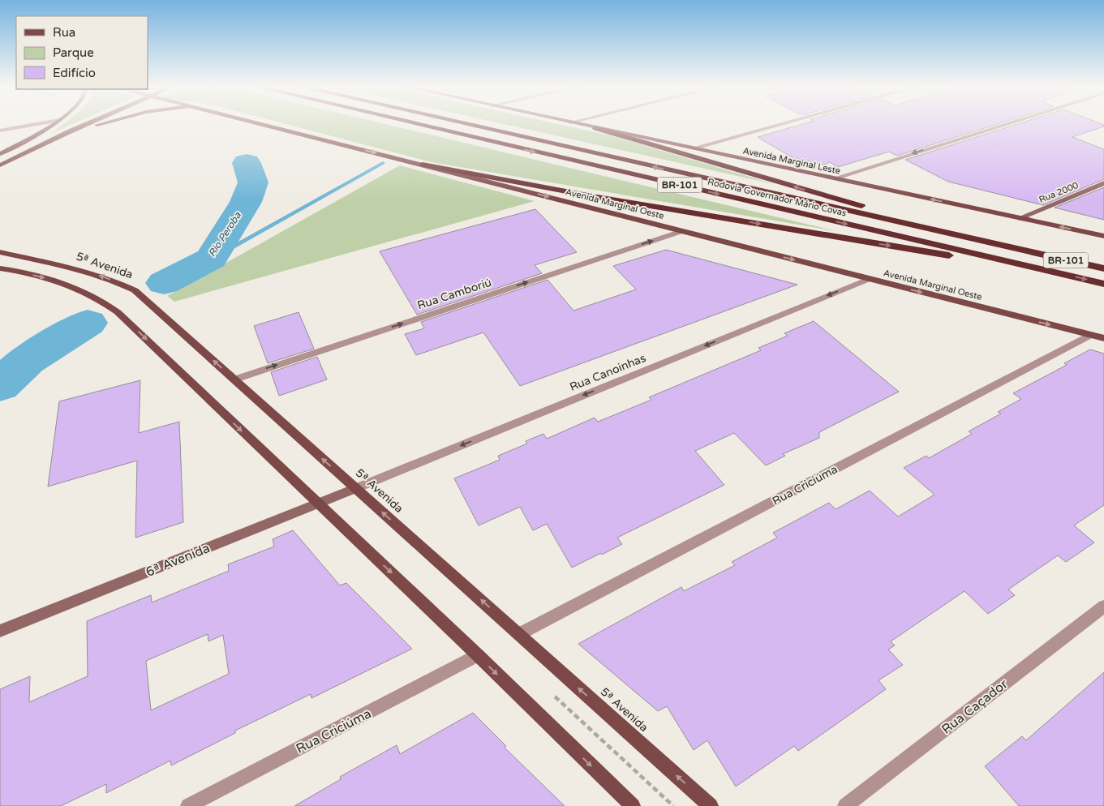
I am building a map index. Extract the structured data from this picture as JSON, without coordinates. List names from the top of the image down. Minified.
{"streets":{"highway":["BR-101","Rodovia Governador Mário Covas"],"main road":["Avenida Marginal Leste","Avenida Marginal Oeste","5ª Avenida"],"street":["Rua 2000","Rua Camboriú","Rua Canoinhas","Rua Criciúma","6ª Avenida","Rua Caçador"]},"crossings":[["Avenida Marginal Leste","Rua 2000"],["Avenida Marginal Oeste","Rua Camboriú"],["Avenida Marginal Oeste","Rua Canoinhas"],["Avenida Marginal Oeste","Rua Criciúma"],["5ª Avenida","Rua Camboriú"],["5ª Avenida","Rua Canoinhas"],["5ª Avenida","Rua Criciúma"],["5ª Avenida","6ª Avenida"],["Rua Canoinhas","6ª Avenida"]],"one_way":["Avenida Marginal Leste","Avenida Marginal Oeste","Rua Camboriú","Rua Canoinhas"],"water":["Rio Peroba"],"legend":["Rua","Parque","Edifício"]}
